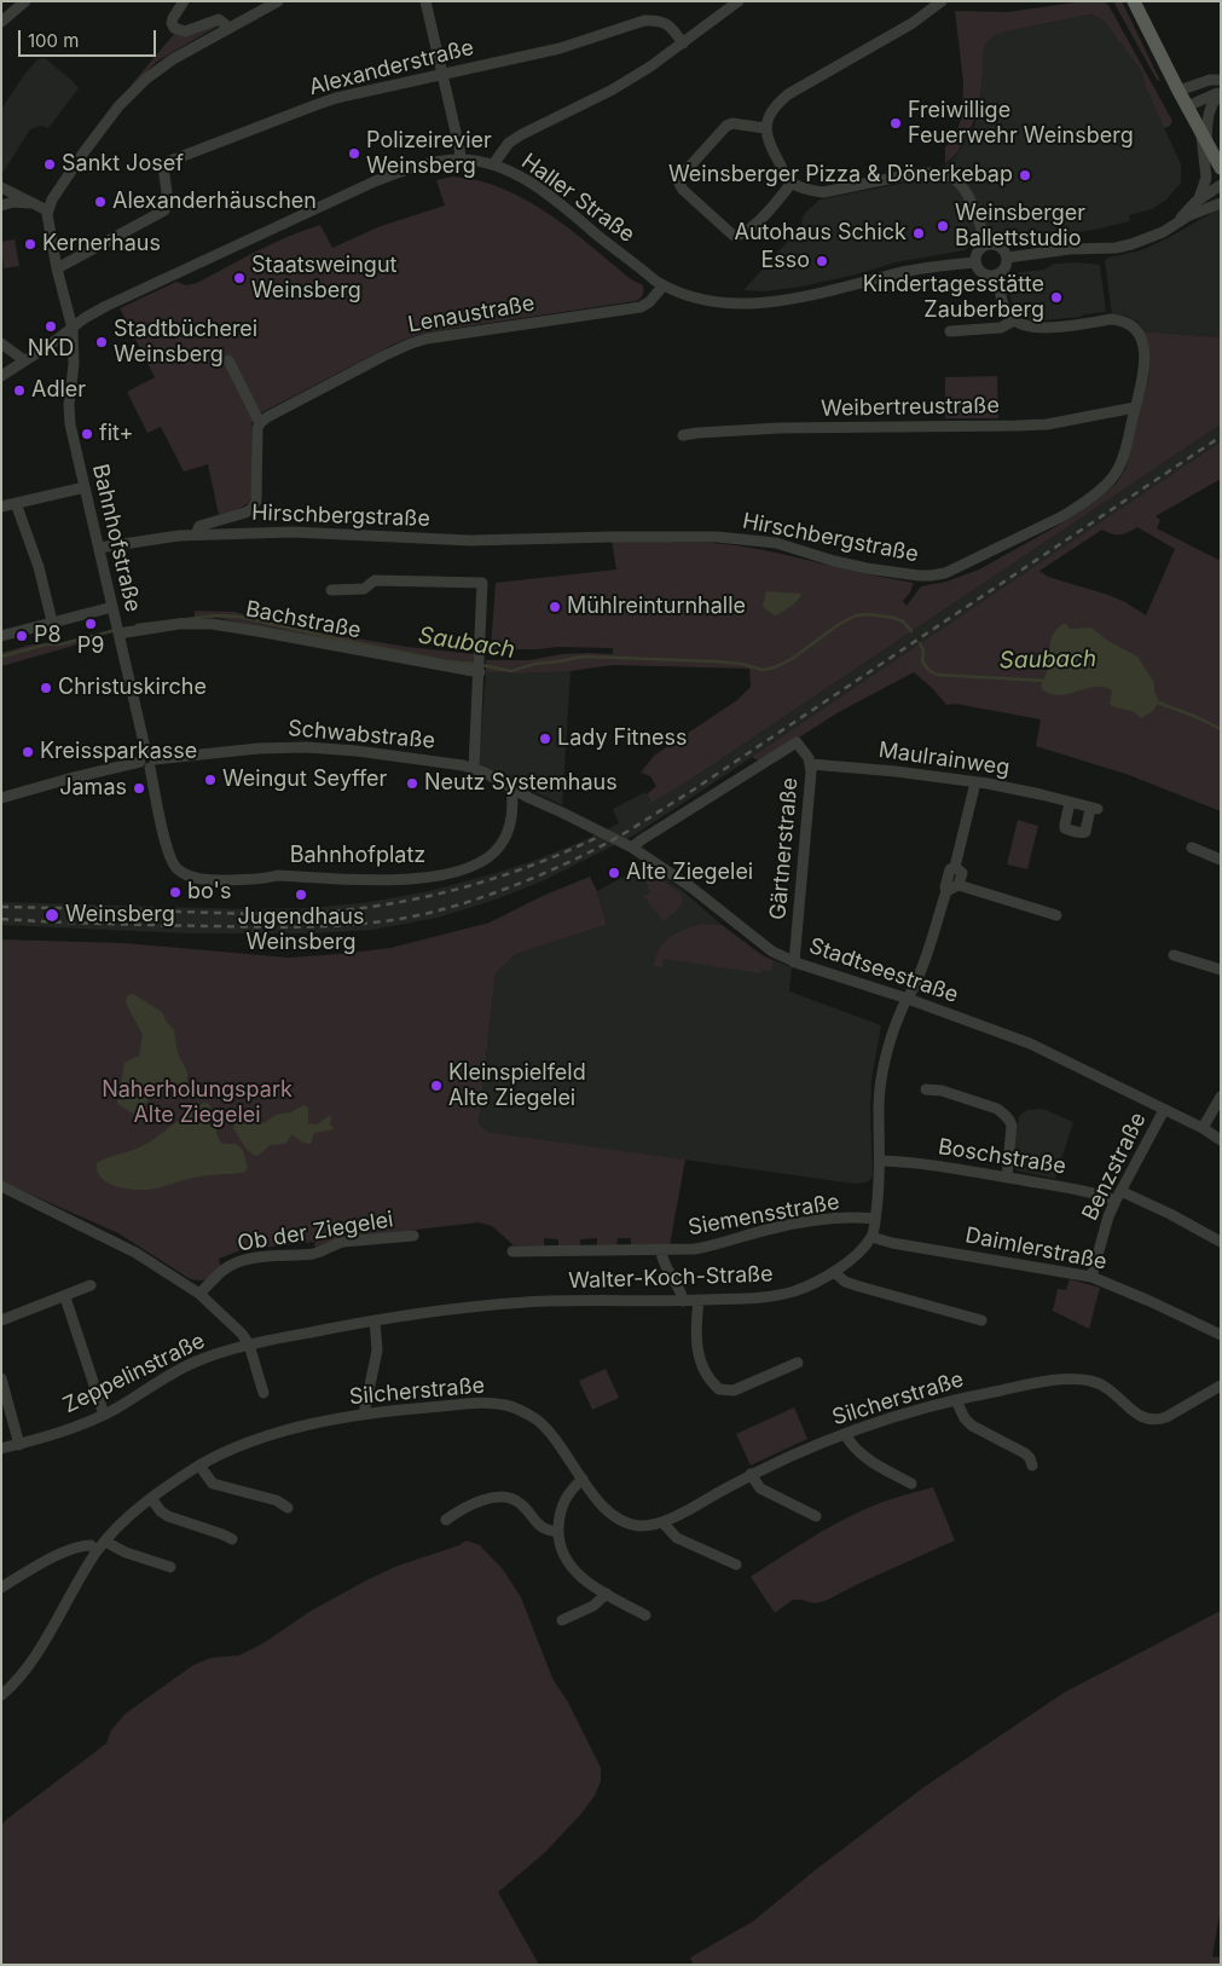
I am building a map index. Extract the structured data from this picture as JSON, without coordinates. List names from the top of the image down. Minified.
{"streets":{"street":["Alexanderstraße","Haller Straße","Lenaustraße","Weibertreustraße","Hirschbergstraße","Bahnhofstraße","Bachstraße","Schwabstraße","Maulrainweg","Gärtnerstraße","Bahnhofplatz","Stadtseestraße","Boschstraße","Benzstraße","Siemensstraße","Ob der Ziegelei","Daimlerstraße","Walter-Koch-Straße","Zeppelinstraße","Silcherstraße"]},"crossings":[["Alexanderstraße","Bahnhofstraße"],["Haller Straße","Lenaustraße"],["Haller Straße","Bahnhofstraße"],["Weibertreustraße","Hirschbergstraße"],["Hirschbergstraße","Bahnhofstraße"],["Bahnhofstraße","Bachstraße"],["Bahnhofstraße","Schwabstraße"],["Bahnhofstraße","Bahnhofplatz"],["Schwabstraße","Bahnhofplatz"],["Schwabstraße","Stadtseestraße"],["Maulrainweg","Gärtnerstraße"],["Maulrainweg","Walter-Koch-Straße"],["Gärtnerstraße","Stadtseestraße"],["Stadtseestraße","Benzstraße"],["Stadtseestraße","Walter-Koch-Straße"],["Boschstraße","Benzstraße"],["Boschstraße","Walter-Koch-Straße"],["Benzstraße","Daimlerstraße"],["Siemensstraße","Walter-Koch-Straße"],["Daimlerstraße","Walter-Koch-Straße"],["Walter-Koch-Straße","Zeppelinstraße"]],"water":["Saubach"],"parks":["Naherholungspark Alte Ziegelei"],"places":["Freiwillige Feuerwehr Weinsberg","Polizeirevier Weinsberg","Sankt Josef","Weinsberger Pizza & Dönerkebap","Alexanderhäuschen","Weinsberger Ballettstudio","Autohaus Schick","Kernerhaus","Esso","Staatsweingut Weinsberg","Kindertagesstätte Zauberberg","NKD","Stadtbücherei Weinsberg","Adler","fit+","Mühlreinturnhalle","P9","P8","Christuskirche","Lady Fitness","Kreissparkasse","Weingut Seyffer","Neutz Systemhaus","Jamas","Alte Ziegelei","bo's","Jugendhaus Weinsberg","Weinsberg","Kleinspielfeld Alte Ziegelei"],"scale_bar":"100 m"}
